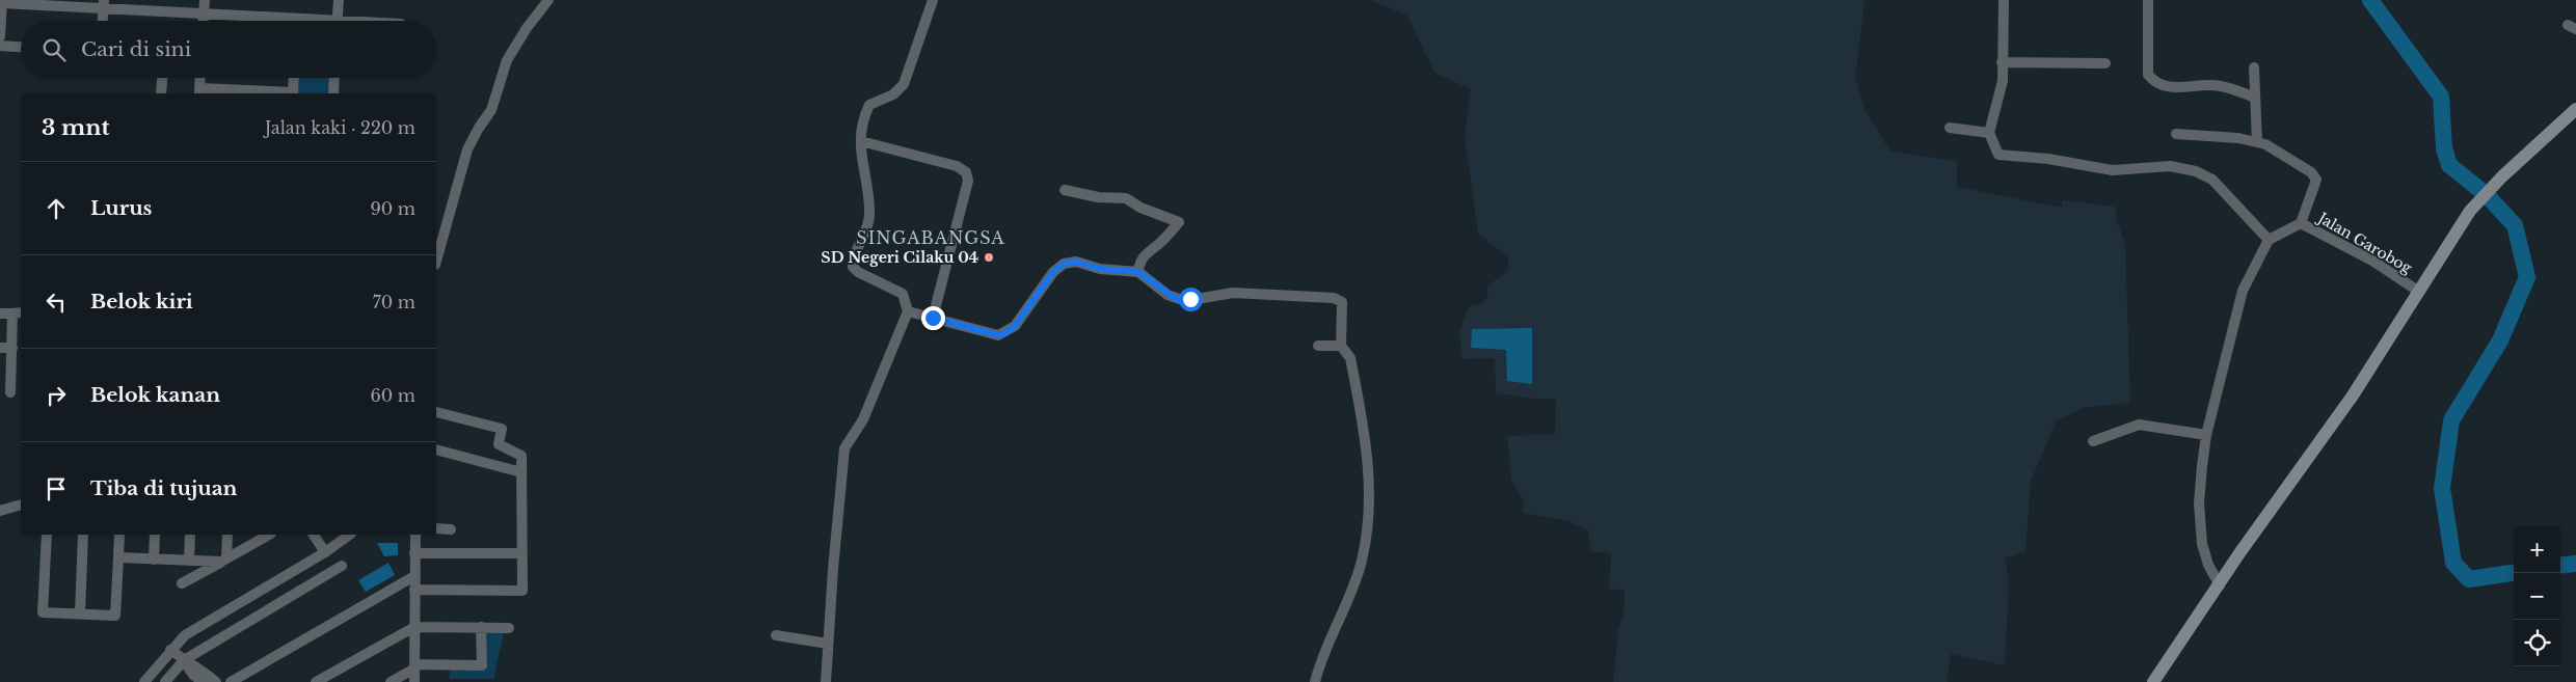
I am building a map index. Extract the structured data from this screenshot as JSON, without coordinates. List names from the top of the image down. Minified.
{"streets":{"street":["Jalan Garobog"]},"districts":["SINGABANGSA"],"places":["SD Negeri Cilaku 04"],"page":{"search":"Cari di sini","heading":["3 mnt","Jalan kaki · 220 m"],"list":[["Lurus","90 m"],["Belok kiri","70 m"],["Belok kanan","60 m"],"Tiba di tujuan"],"map_buttons":["+","−"]}}
